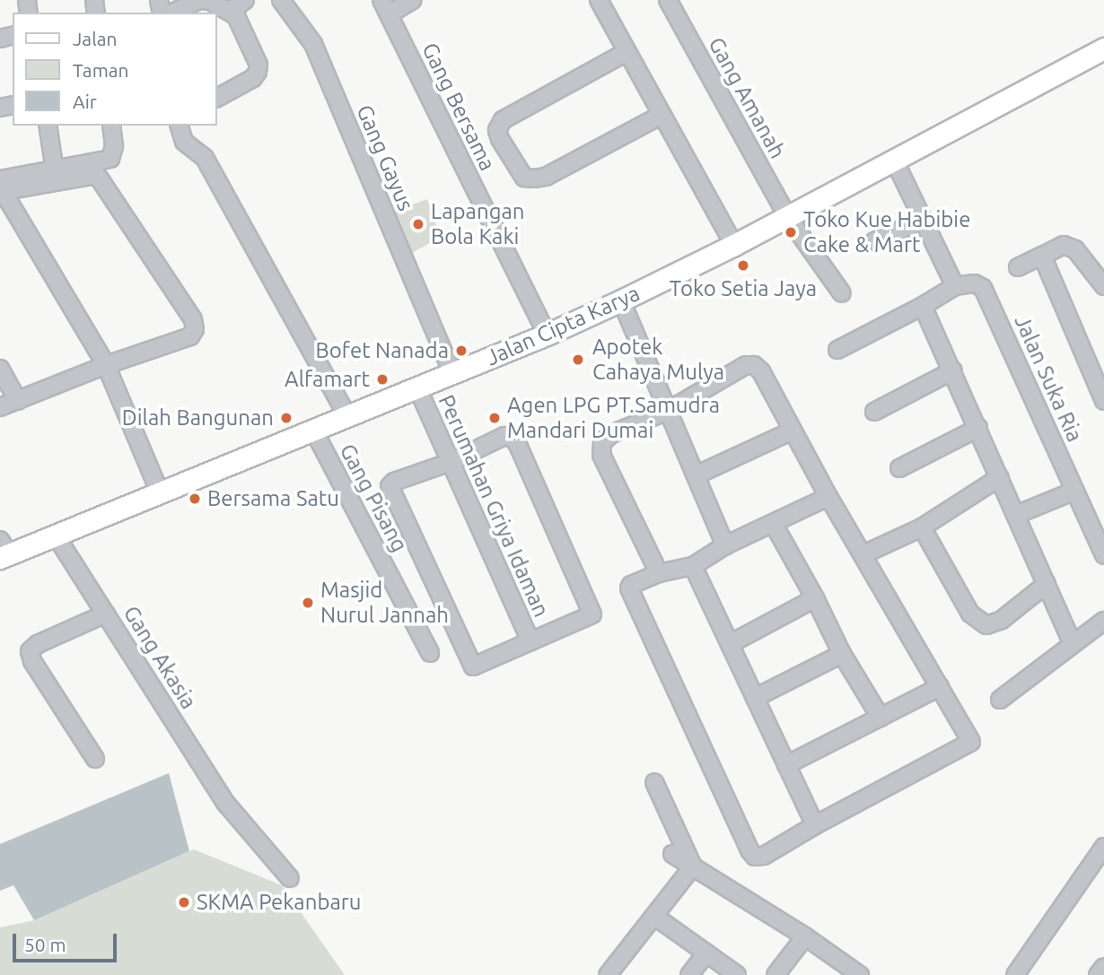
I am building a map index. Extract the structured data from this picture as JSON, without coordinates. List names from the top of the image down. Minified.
{"streets":{"main road":["Jalan Cipta Karya"],"street":["Gang Amanah","Gang Bersama","Gang Gayus","Jalan Suka Ria","Gang Pisang","Perumahan Griya Idaman","Gang Akasia"]},"crossings":[["Gang Amanah","Jalan Cipta Karya"],["Gang Bersama","Jalan Cipta Karya"],["Gang Gayus","Jalan Cipta Karya"],["Jalan Cipta Karya","Gang Pisang"],["Jalan Cipta Karya","Perumahan Griya Idaman"],["Jalan Cipta Karya","Gang Akasia"]],"places":["Lapangan Bola Kaki","Toko Kue Habibie Cake & Mart","Toko Setia Jaya","Bofet Nanada","Apotek Cahaya Mulya","Alfamart","Dilah Bangunan","Agen LPG PT.Samudra Mandari Dumai","Bersama Satu","Masjid Nurul Jannah","SKMA Pekanbaru"],"legend":["Jalan","Taman","Air"],"scale_bar":"50 m"}
